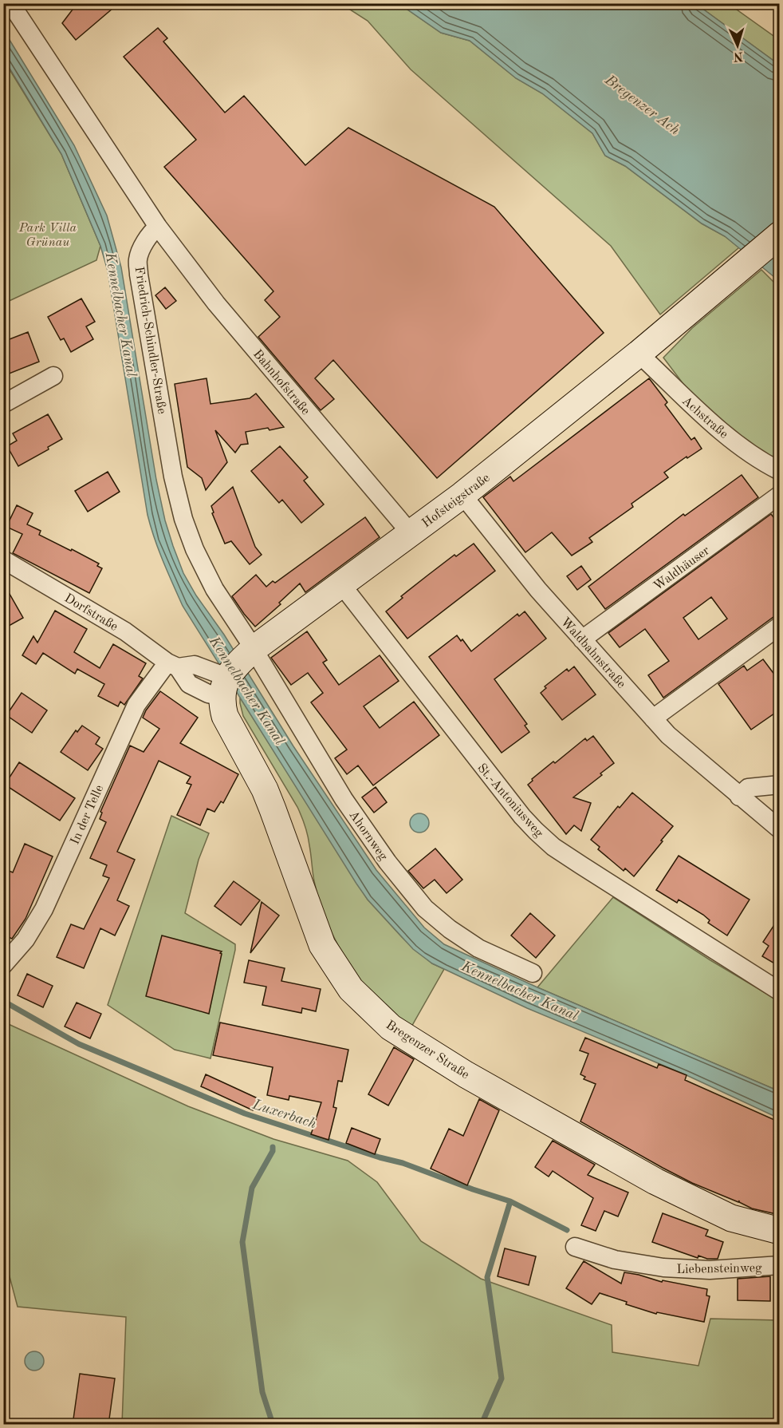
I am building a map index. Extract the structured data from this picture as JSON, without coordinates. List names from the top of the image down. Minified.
{"streets":{"main road":["Hofsteigstraße","Bregenzer Straße"],"street":["Friedrich-Schindler-Straße","Bahnhofstraße","Achstraße","Waldhäuser","Dorfstraße","Waldbahnstraße","St.-Antoniusweg","In der Telle","Ahornweg","Liebensteinweg"]},"crossings":[["Friedrich-Schindler-Straße","Bahnhofstraße"],["Friedrich-Schindler-Straße","Hofsteigstraße"],["Friedrich-Schindler-Straße","Ahornweg"],["Bahnhofstraße","Hofsteigstraße"],["Achstraße","Hofsteigstraße"],["Hofsteigstraße","Waldbahnstraße"],["Hofsteigstraße","St.-Antoniusweg"],["Hofsteigstraße","Ahornweg"],["Hofsteigstraße","Bregenzer Straße"],["Waldhäuser","Waldbahnstraße"],["Dorfstraße","In der Telle"]],"water":["Bregenzer Ach","Kennelbacher Kanal","Luxerbach"],"parks":["Park Villa Grünau"],"north":"bottom"}
